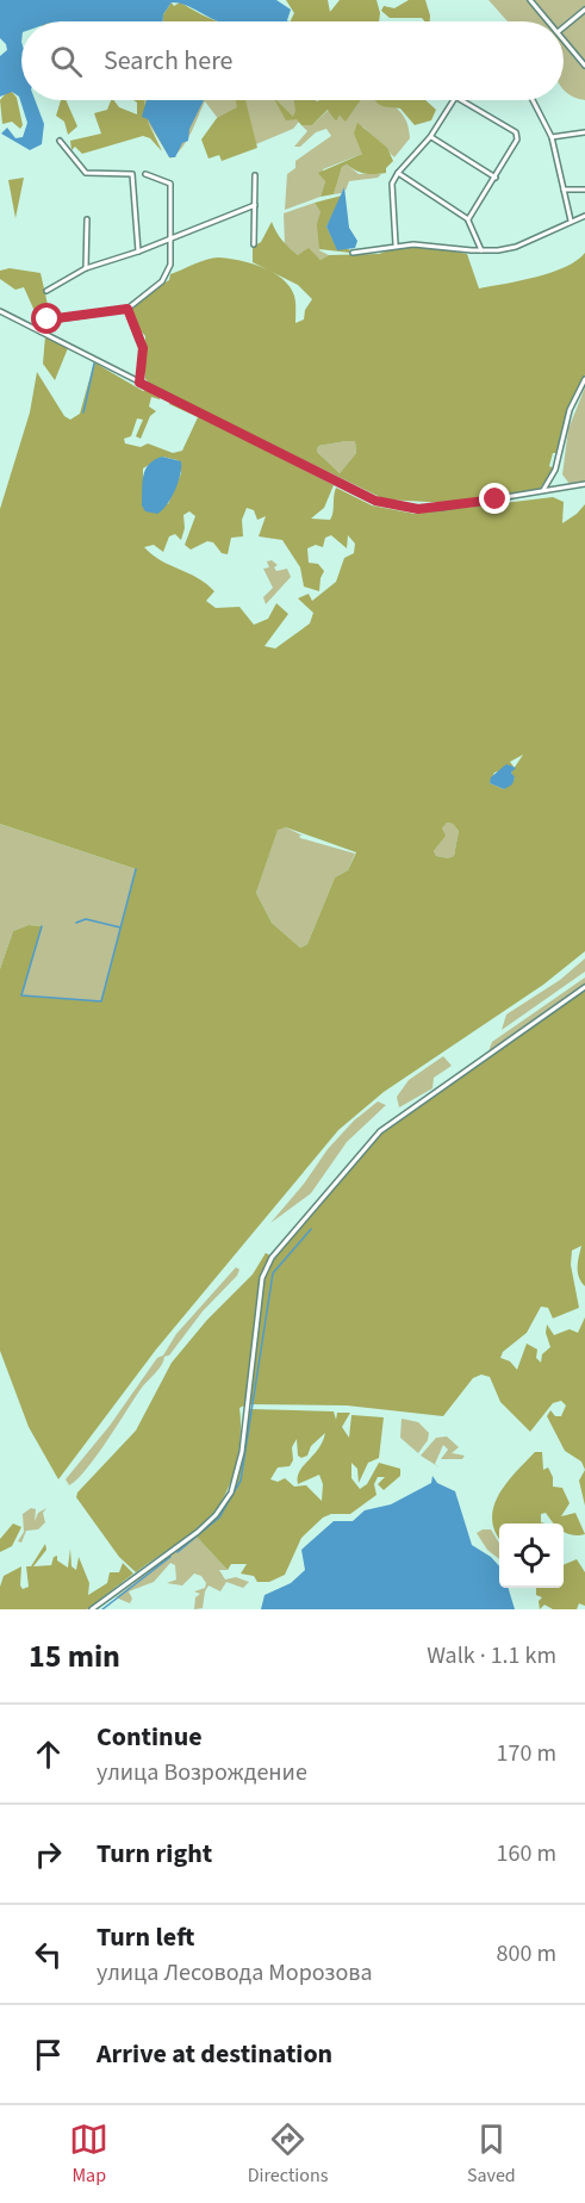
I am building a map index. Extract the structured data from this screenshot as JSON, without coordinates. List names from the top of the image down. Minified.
{"page":{"search":"Search here","heading":["15 min","Walk · 1.1 km"],"list":[["Continue","улица Возрождение","170 m"],["Turn right","160 m"],["Turn left","улица Лесовода Морозова","800 m"],"Arrive at destination"],"nav":["Map","Directions","Saved"]}}
